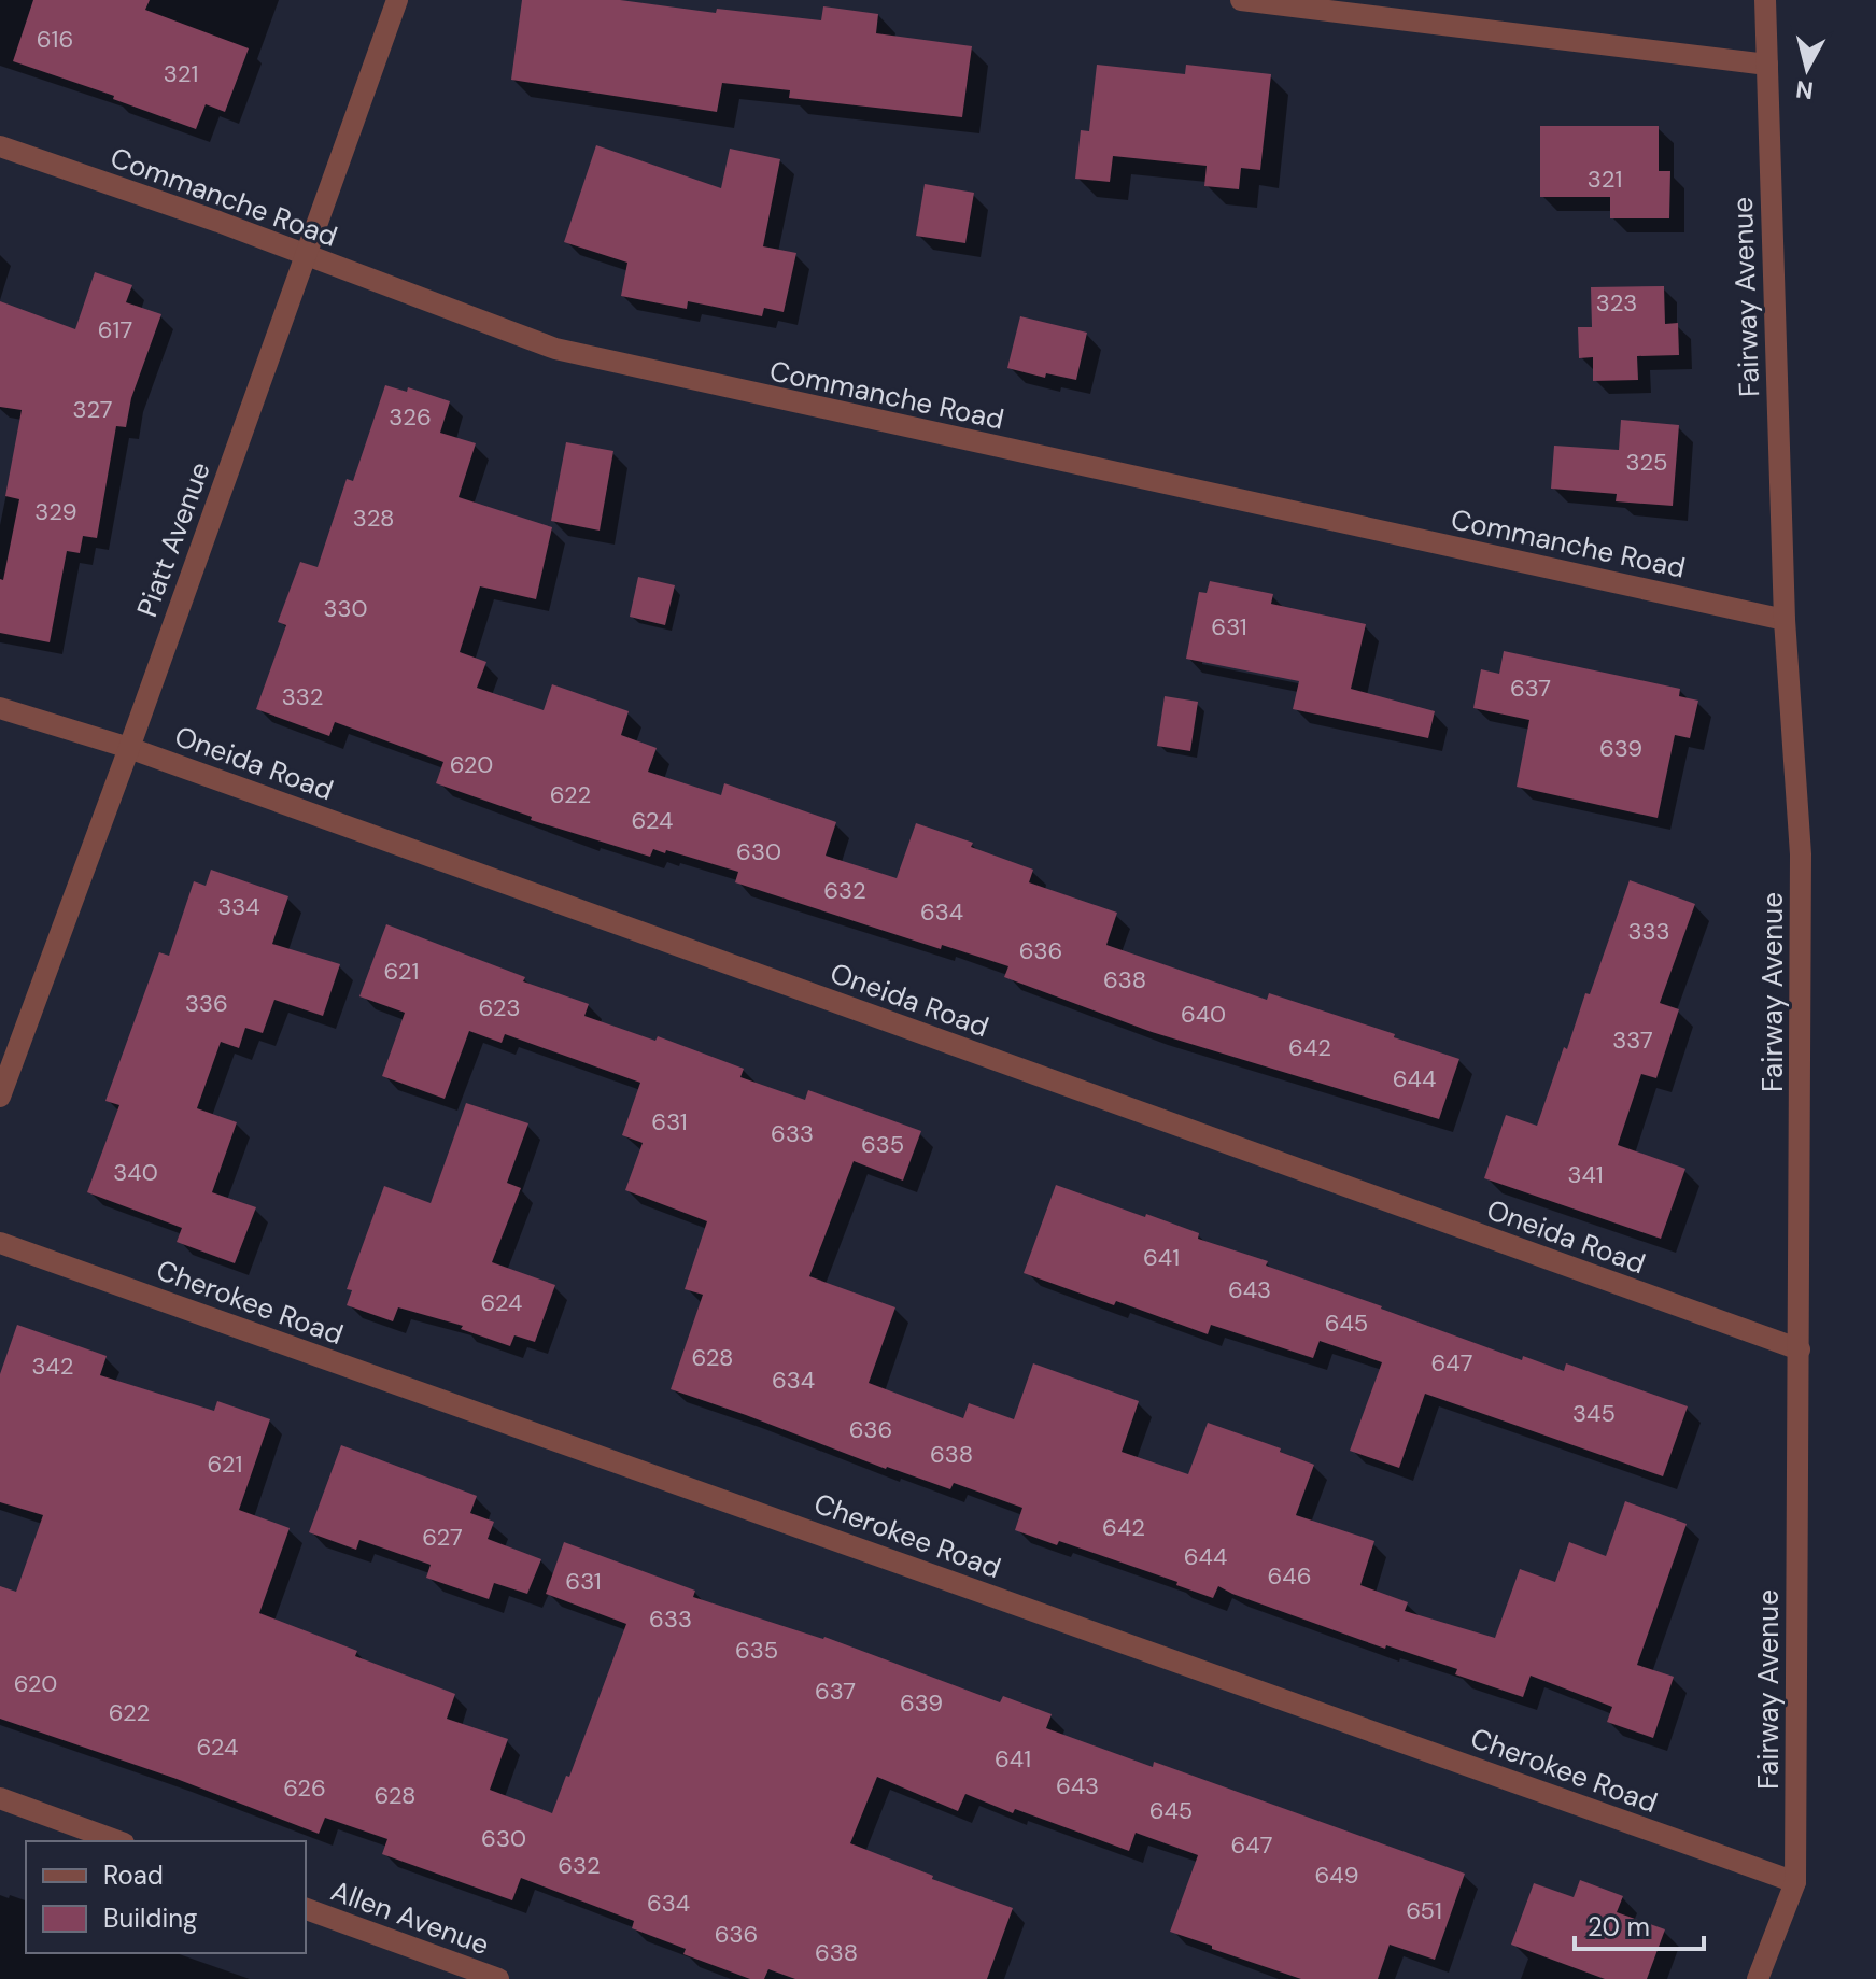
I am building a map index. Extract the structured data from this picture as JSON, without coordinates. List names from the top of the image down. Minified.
{"streets":{"street":["Commanche Road","Fairway Avenue","Piatt Avenue","Oneida Road","Cherokee Road","Allen Avenue"]},"crossings":[["Commanche Road","Fairway Avenue"],["Commanche Road","Piatt Avenue"],["Fairway Avenue","Oneida Road"],["Fairway Avenue","Cherokee Road"],["Piatt Avenue","Oneida Road"]],"house_numbers":["616","321","321","323","617","327","326","325","329","328","330","631","637","332","639","620","622","624","630","632","334","634","333","636","621","638","336","623","640","337","642","644","631","633","635","340","341","641","643","624","645","628","647","342","634","345","636","638","621","642","627","644","646","631","633","635","620","637","639","622","624","641","643","626","628","645","630","647","632","649","634","651","636","638"],"legend":["Road","Building"],"scale_bar":"20 m","north":"bottom"}
